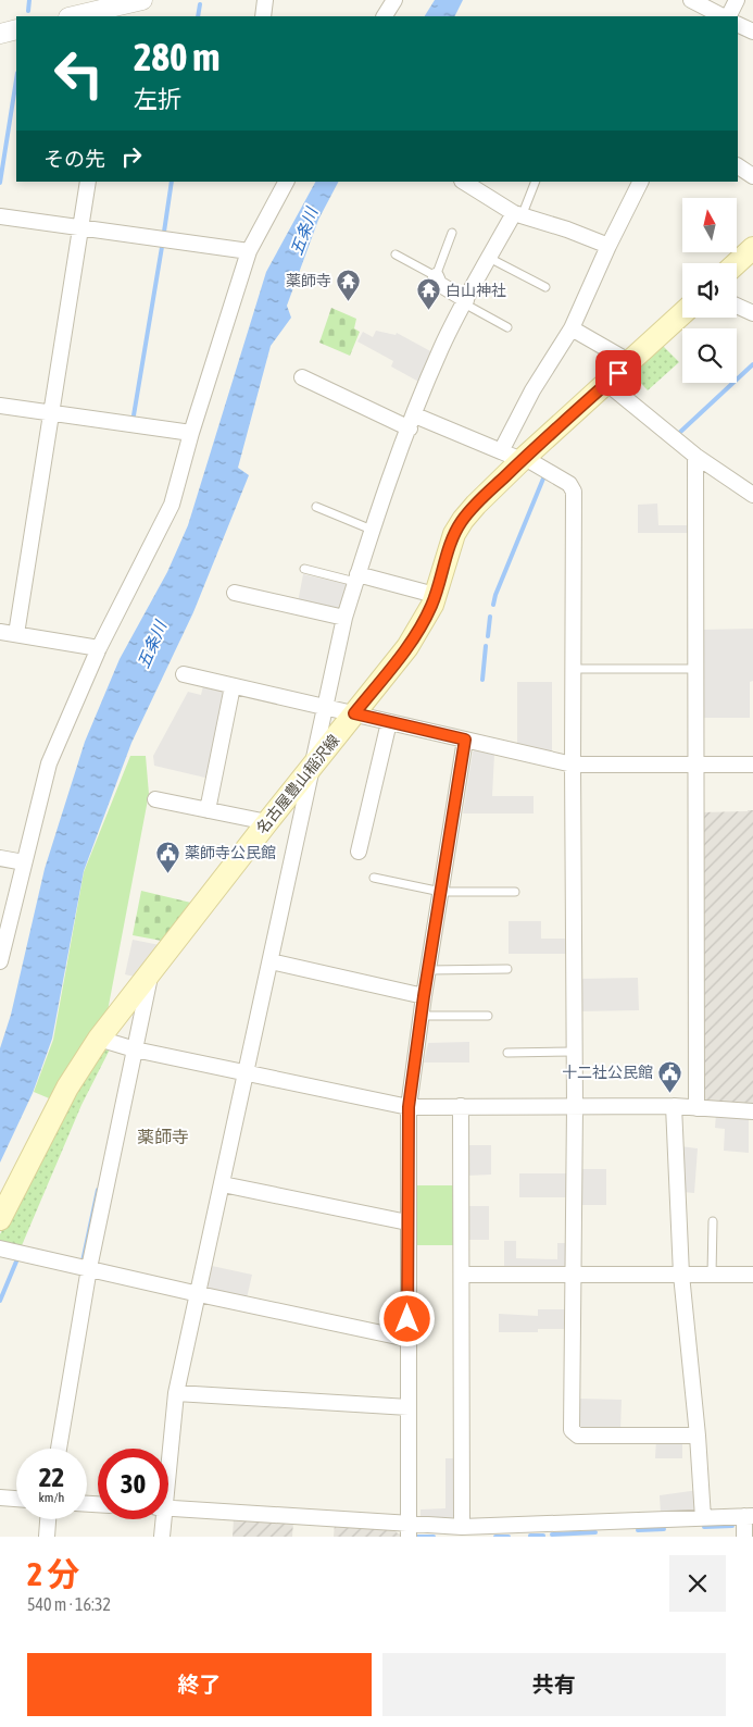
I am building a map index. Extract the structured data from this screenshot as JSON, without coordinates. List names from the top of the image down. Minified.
{"streets":{"main road":["名古屋豊山稲沢線"]},"districts":["薬師寺"],"water":["五条川"],"places":{"temple":["薬師寺","白山神社"],"public building":["薬師寺公民館","十二社公民館"]},"north":"top","page":{"turn":["280 m","左折"],"then":"その先","speed":"22 km/h","limit":"30","heading":["2 分","540 m · 16:32"],"buttons":["終了","共有"]}}
